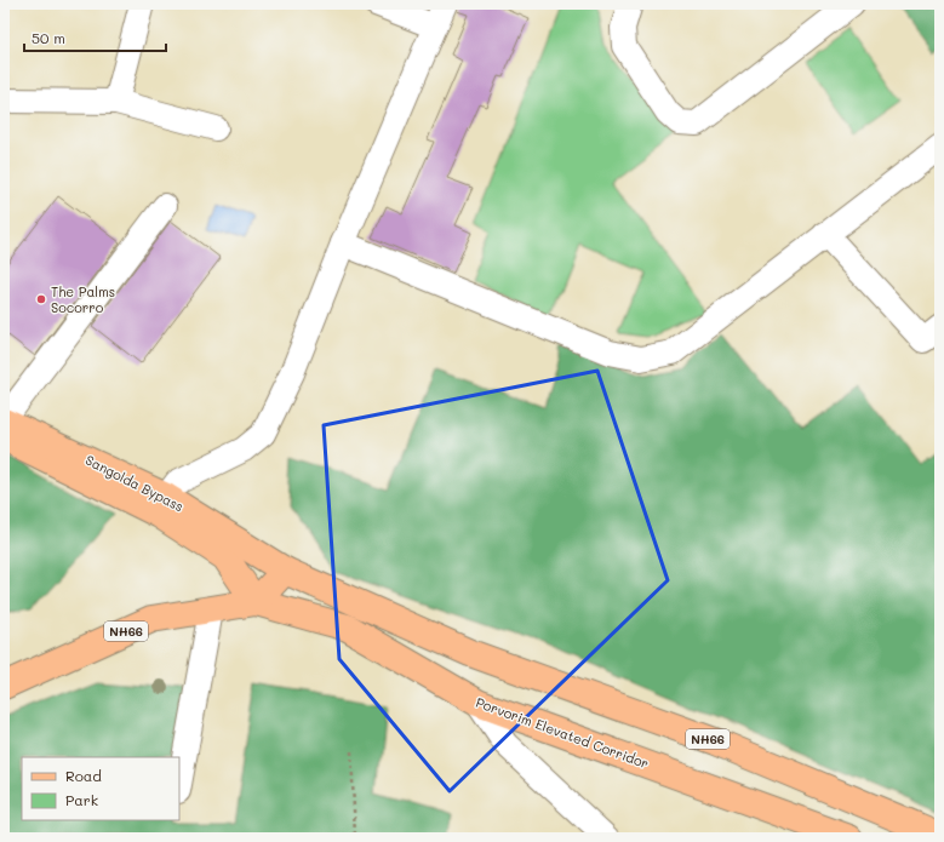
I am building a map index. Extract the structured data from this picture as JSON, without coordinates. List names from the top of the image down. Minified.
{"streets":{"main road":["Sangolda Bypass","NH66","Porvorim Elevated Corridor"]},"crossings":[["Sangolda Bypass","NH66"],["Sangolda Bypass","Porvorim Elevated Corridor"],["NH66","Porvorim Elevated Corridor"]],"places":["The Palms Socorro"],"legend":["Road","Park"],"scale_bar":"50 m"}
